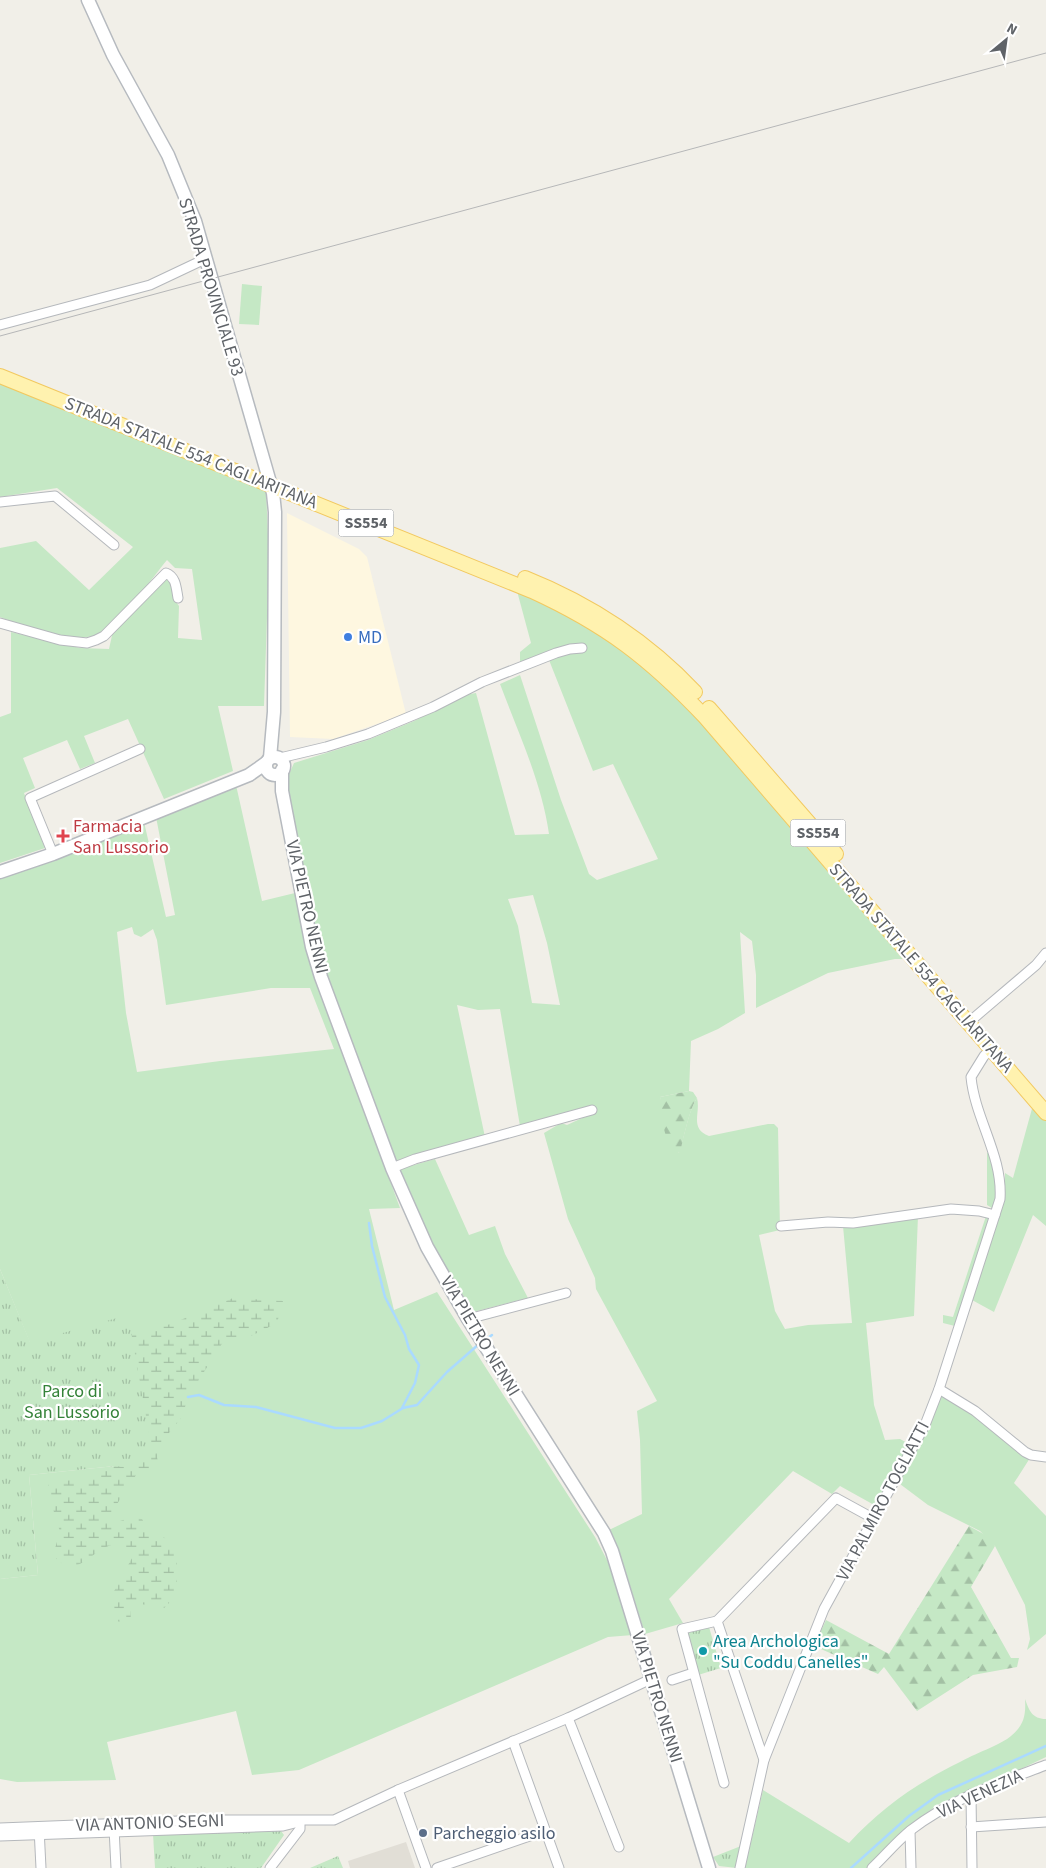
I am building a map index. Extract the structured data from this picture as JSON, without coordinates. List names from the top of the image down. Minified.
{"streets":{"main road":["STRADA STATALE 554 CAGLIARITANA","SS554"],"street":["STRADA PROVINCIALE 93","VIA PIETRO NENNI","VIA PALMIRO TOGLIATTI","VIA VENEZIA","VIA ANTONIO SEGNI"]},"crossings":[["STRADA PROVINCIALE 93","STRADA STATALE 554 CAGLIARITANA"],["STRADA STATALE 554 CAGLIARITANA","VIA PALMIRO TOGLIATTI"],["VIA PIETRO NENNI","VIA ANTONIO SEGNI"]],"parks":["Parco di San Lussorio"],"places":{"other":["MD","Area Archologica \"Su Coddu Canelles\"","Parcheggio asilo"],"health":["Farmacia San Lussorio"]},"north":"top right"}
